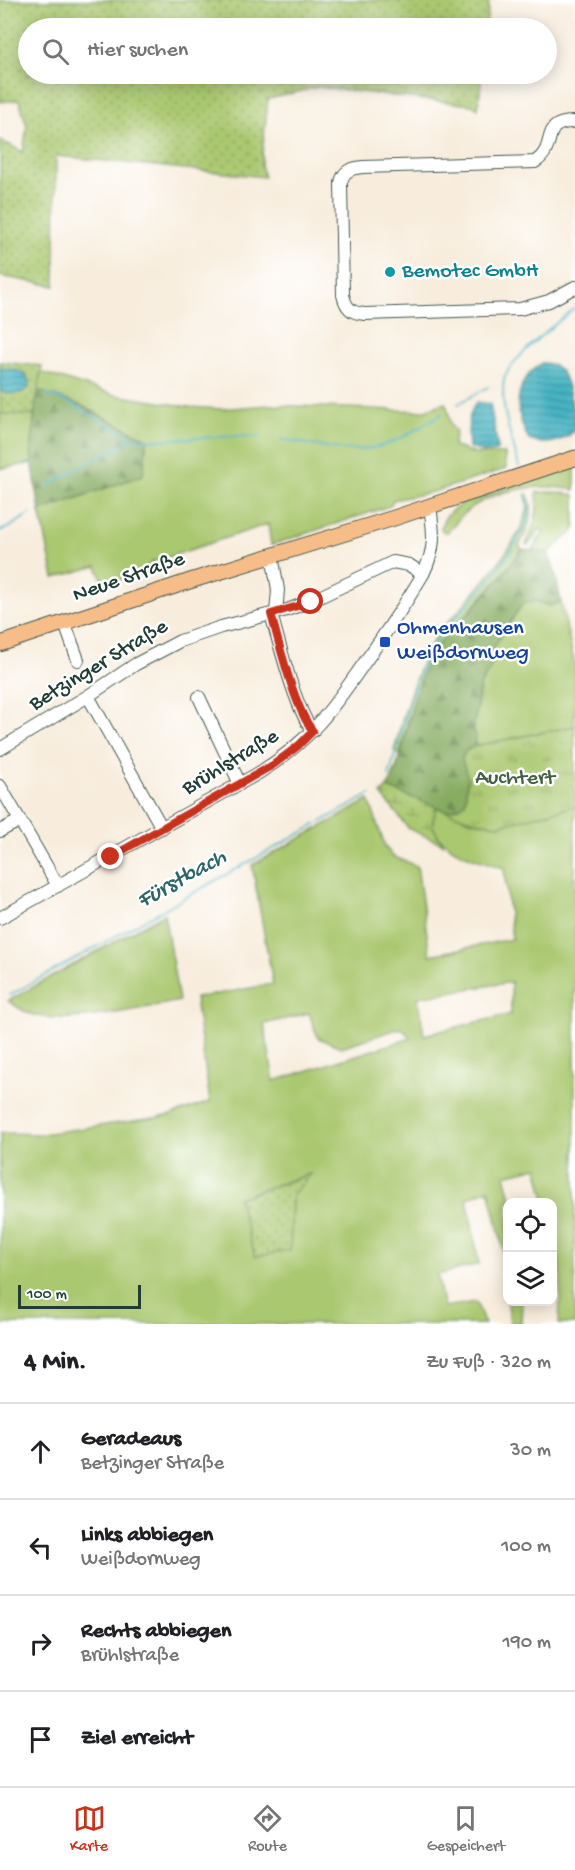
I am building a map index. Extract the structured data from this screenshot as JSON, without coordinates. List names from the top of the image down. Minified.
{"streets":{"main road":["Neue Straße"],"street":["Betzinger Straße","Brühlstraße"]},"crossings":[["Neue Straße","Brühlstraße"],["Betzinger Straße","Brühlstraße"]],"water":["Fürstbach"],"parks":["Auchtert"],"places":{"other":["Bemotec GmbH"],"transit":["Ohmenhausen Weißdornweg"]},"scale_bar":"100 m","page":{"search":"Hier suchen","scale":"100 m","heading":["4 Min.","Zu Fuß · 320 m"],"list":[["Geradeaus","Betzinger Straße","30 m"],["Links abbiegen","Weißdornweg","100 m"],["Rechts abbiegen","Brühlstraße","190 m"],"Ziel erreicht"],"nav":["Karte","Route","Gespeichert"]}}
